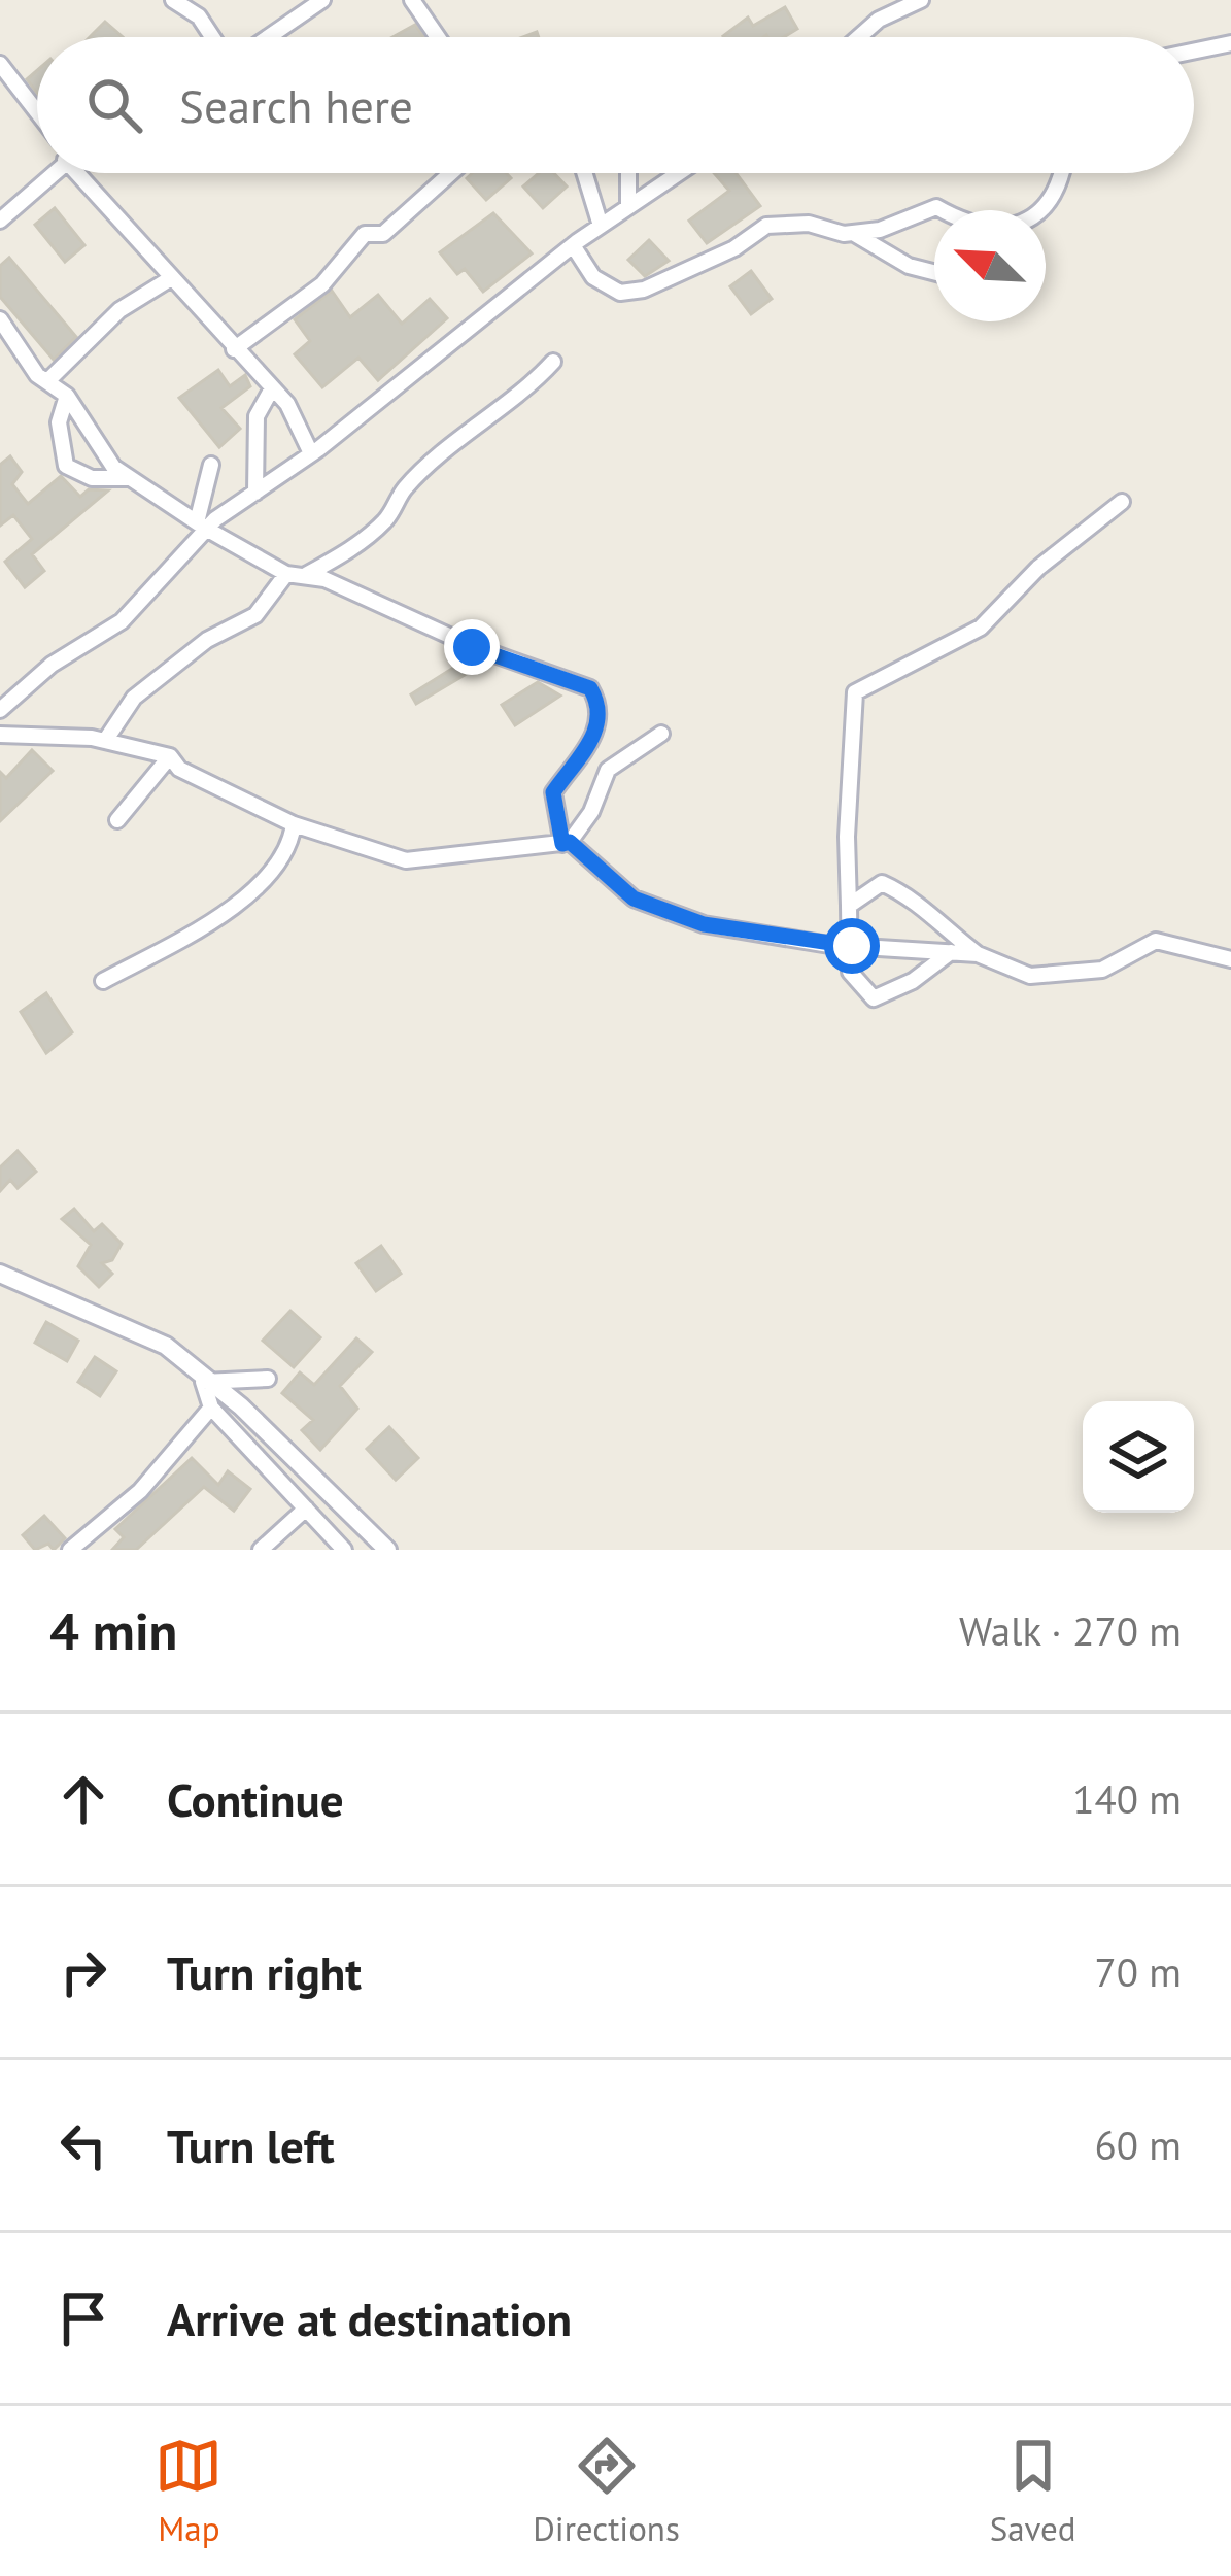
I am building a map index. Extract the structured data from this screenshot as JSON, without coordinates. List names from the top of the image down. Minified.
{"north":"top left","page":{"search":"Search here","heading":["4 min","Walk · 270 m"],"list":[["Continue","140 m"],["Turn right","70 m"],["Turn left","60 m"],"Arrive at destination"],"nav":["Map","Directions","Saved"]}}
